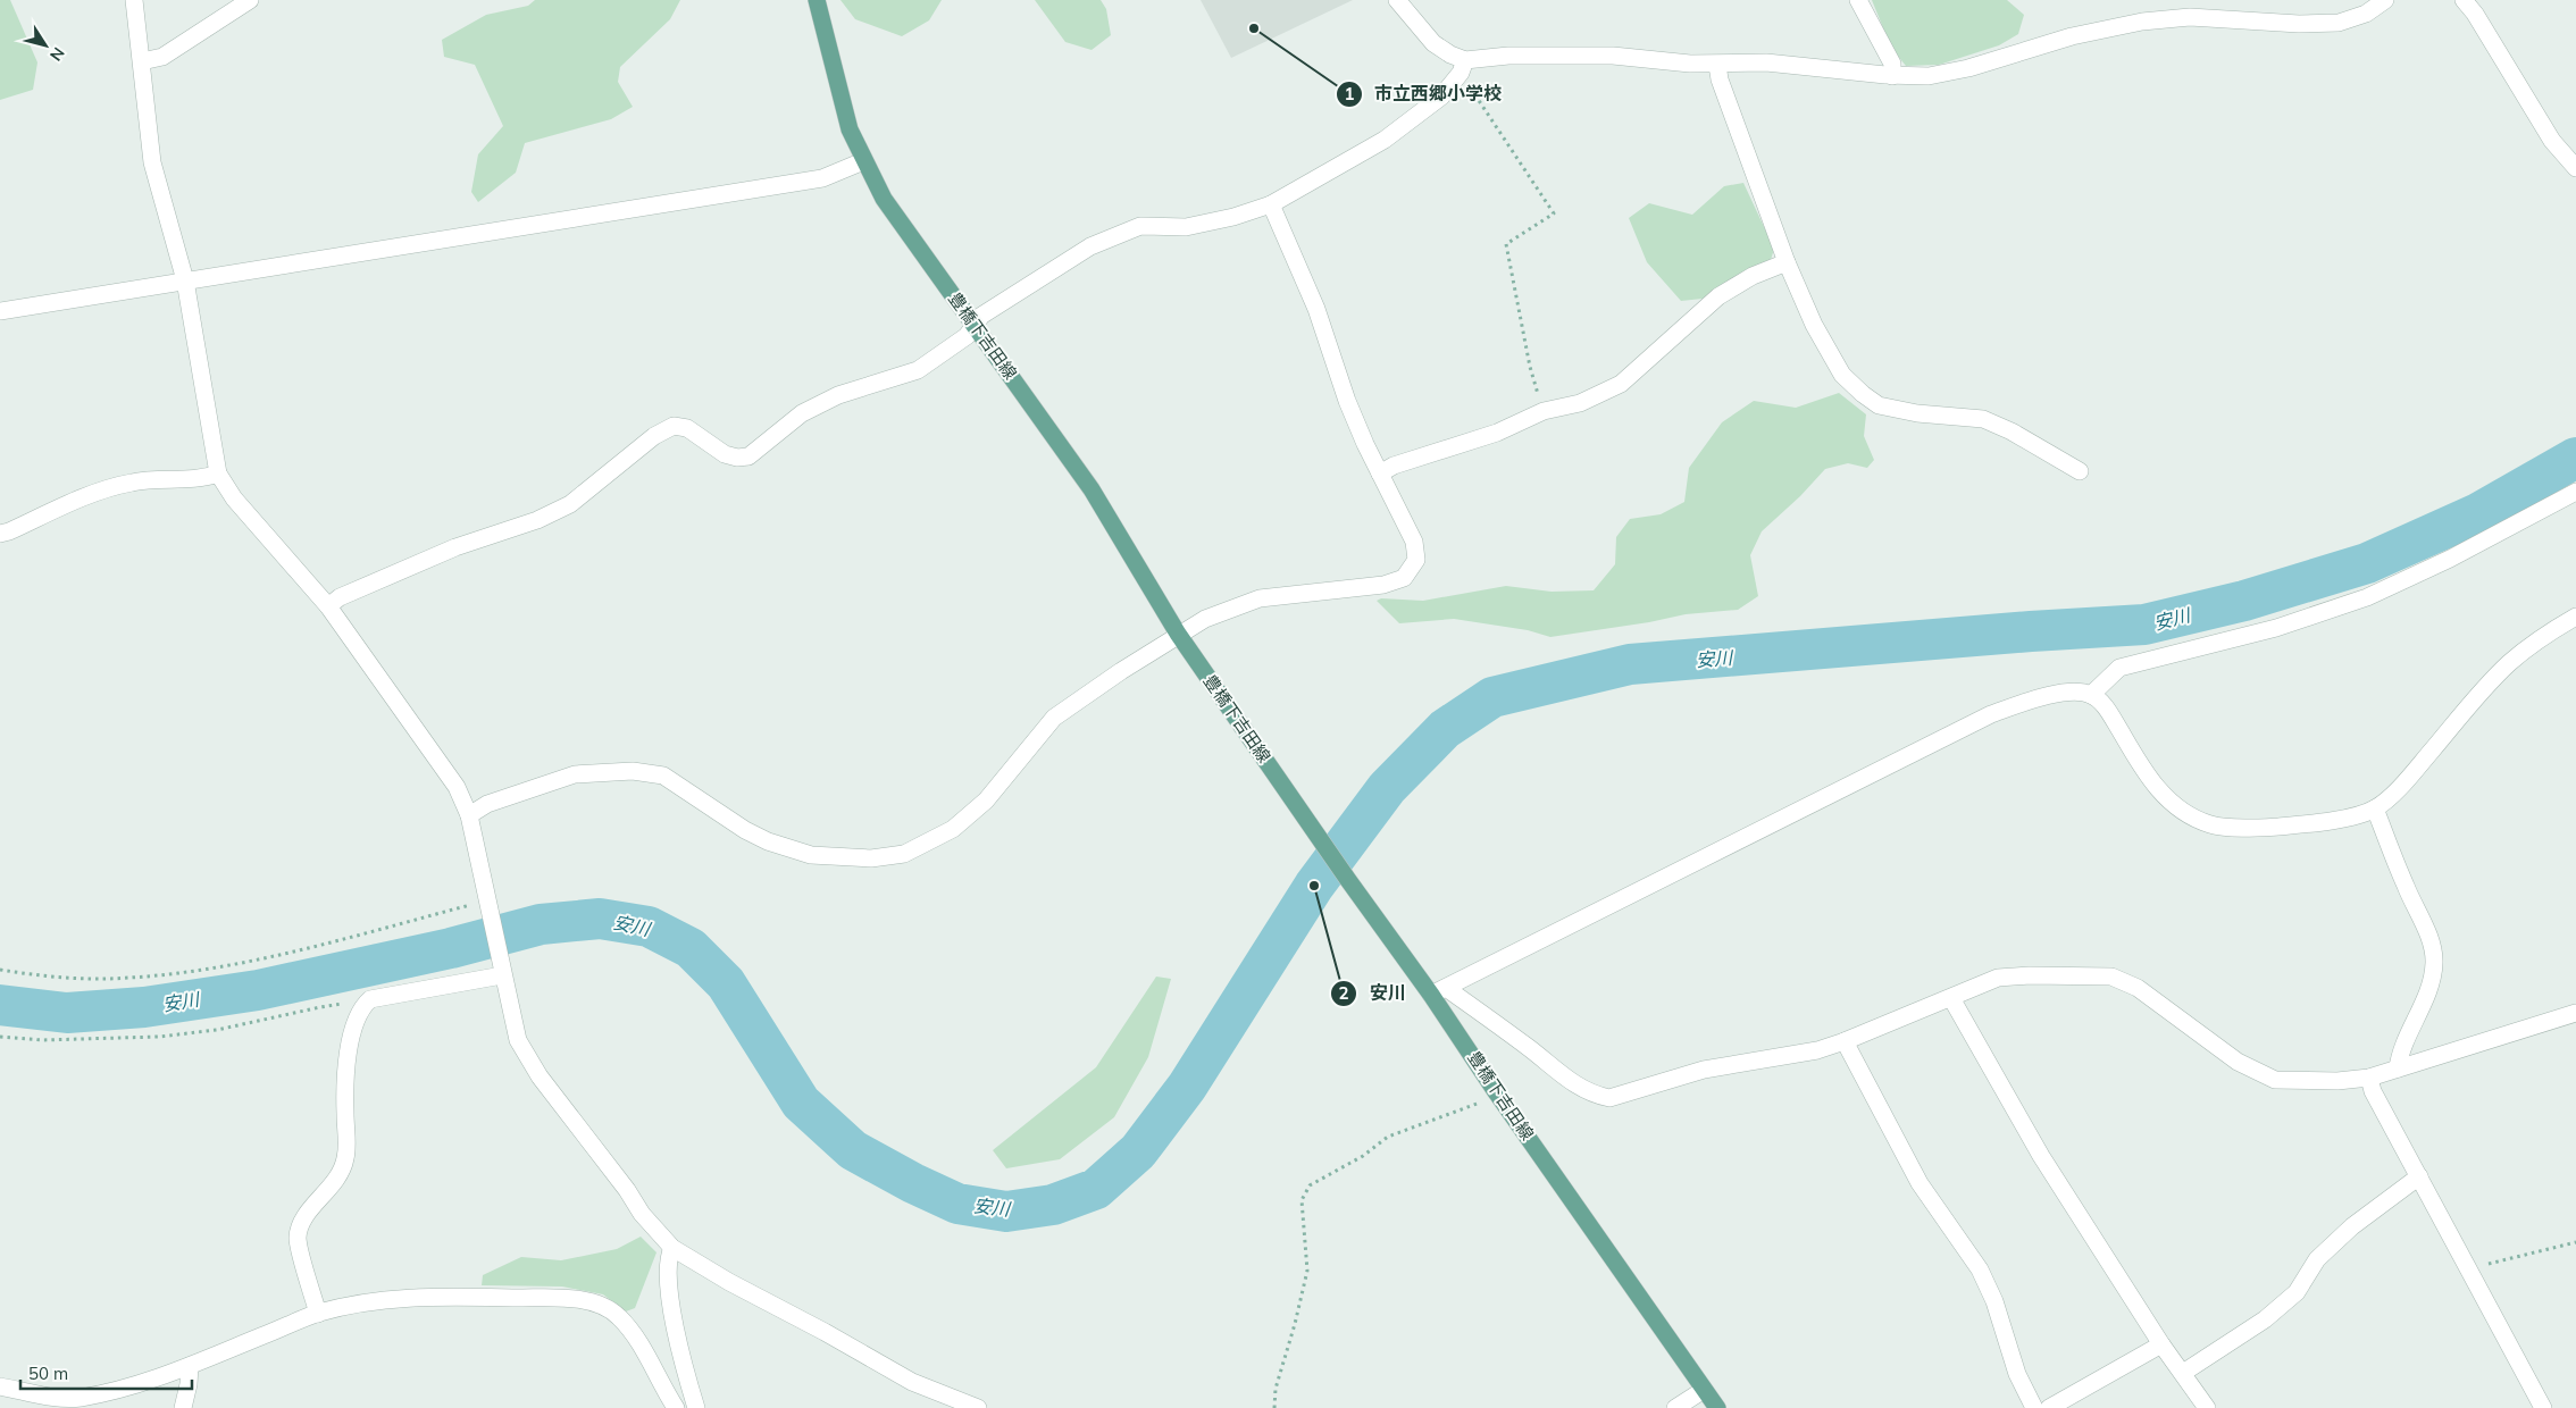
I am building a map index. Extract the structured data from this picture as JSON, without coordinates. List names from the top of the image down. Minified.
{"streets":{"main road":["豊橋下吉田線"]},"water":["安川"],"places":["市立西郷小学校","安川"],"scale_bar":"50 m","north":"bottom right"}
